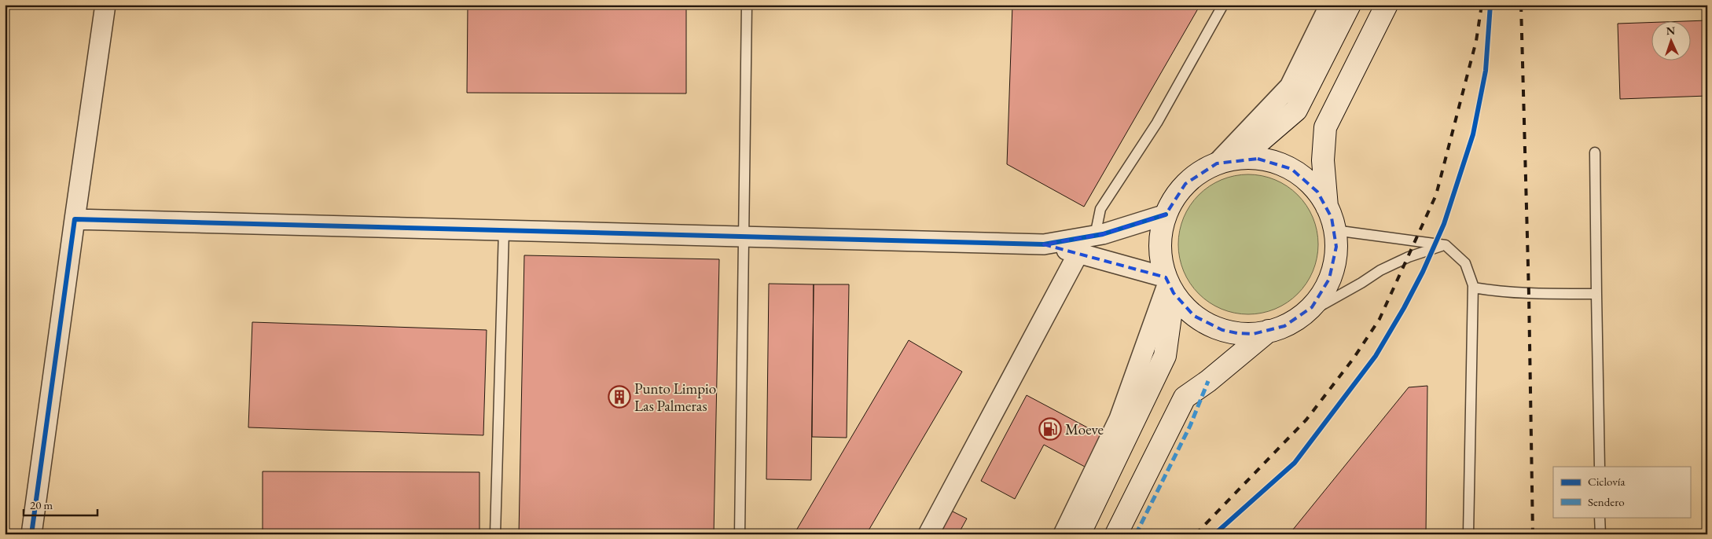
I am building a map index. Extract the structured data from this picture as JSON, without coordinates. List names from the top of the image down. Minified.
{"places":{"building":["Punto Limpio Las Palmeras"],"fuel station":["Moeve"]},"legend":["Ciclovía","Sendero"],"scale_bar":"20 m","north":"top"}
